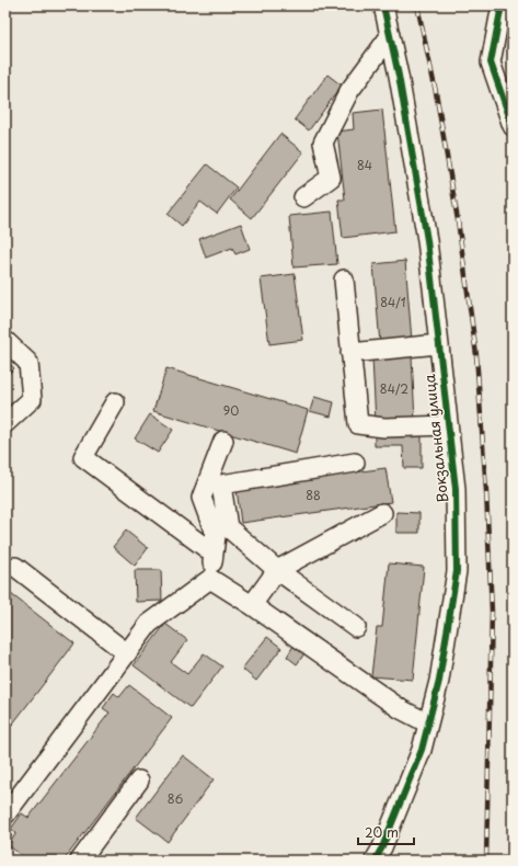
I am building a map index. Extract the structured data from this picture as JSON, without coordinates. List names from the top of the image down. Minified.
{"streets":{"street":["Вокзальная улица"]},"house_numbers":["84","84/1","84/2","90","88","86"],"scale_bar":"20 m"}
